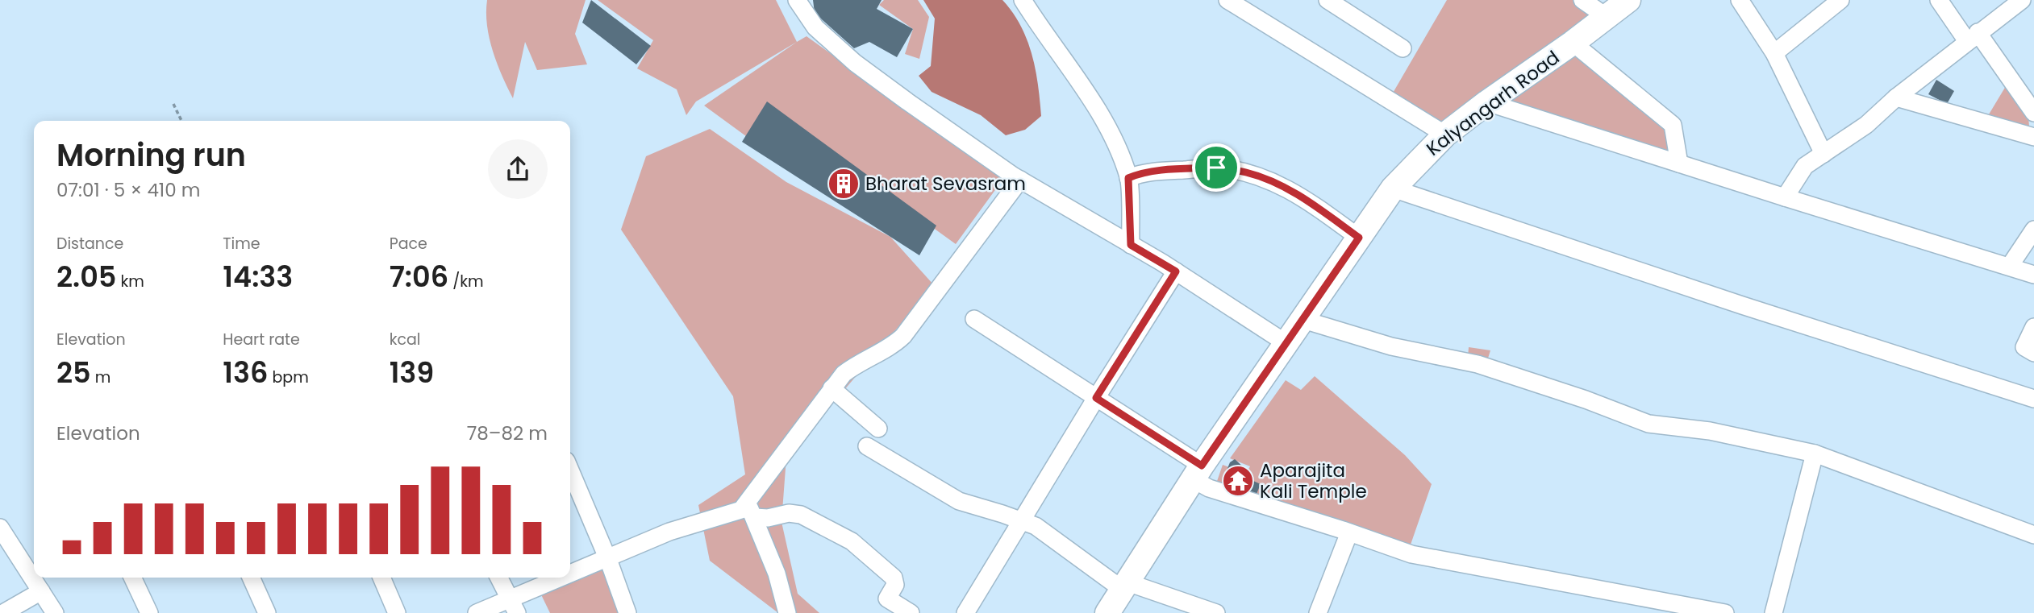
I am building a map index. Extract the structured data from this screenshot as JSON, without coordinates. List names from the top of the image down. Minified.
{"streets":{"main road":["Kalyangarh Road"]},"places":{"building":["Bharat Sevasram"],"temple":["Aparajita Kali Temple"]},"page":{"heading":["Morning run","07:01 · 5 × 410 m"],"stats":[["Distance","2.05 km"],["Time","14:33"],["Pace","7:06 /km"],["Elevation","25 m"],["Heart rate","136 bpm"],["kcal","139"]],"chart":["Elevation","78–82 m"]}}
